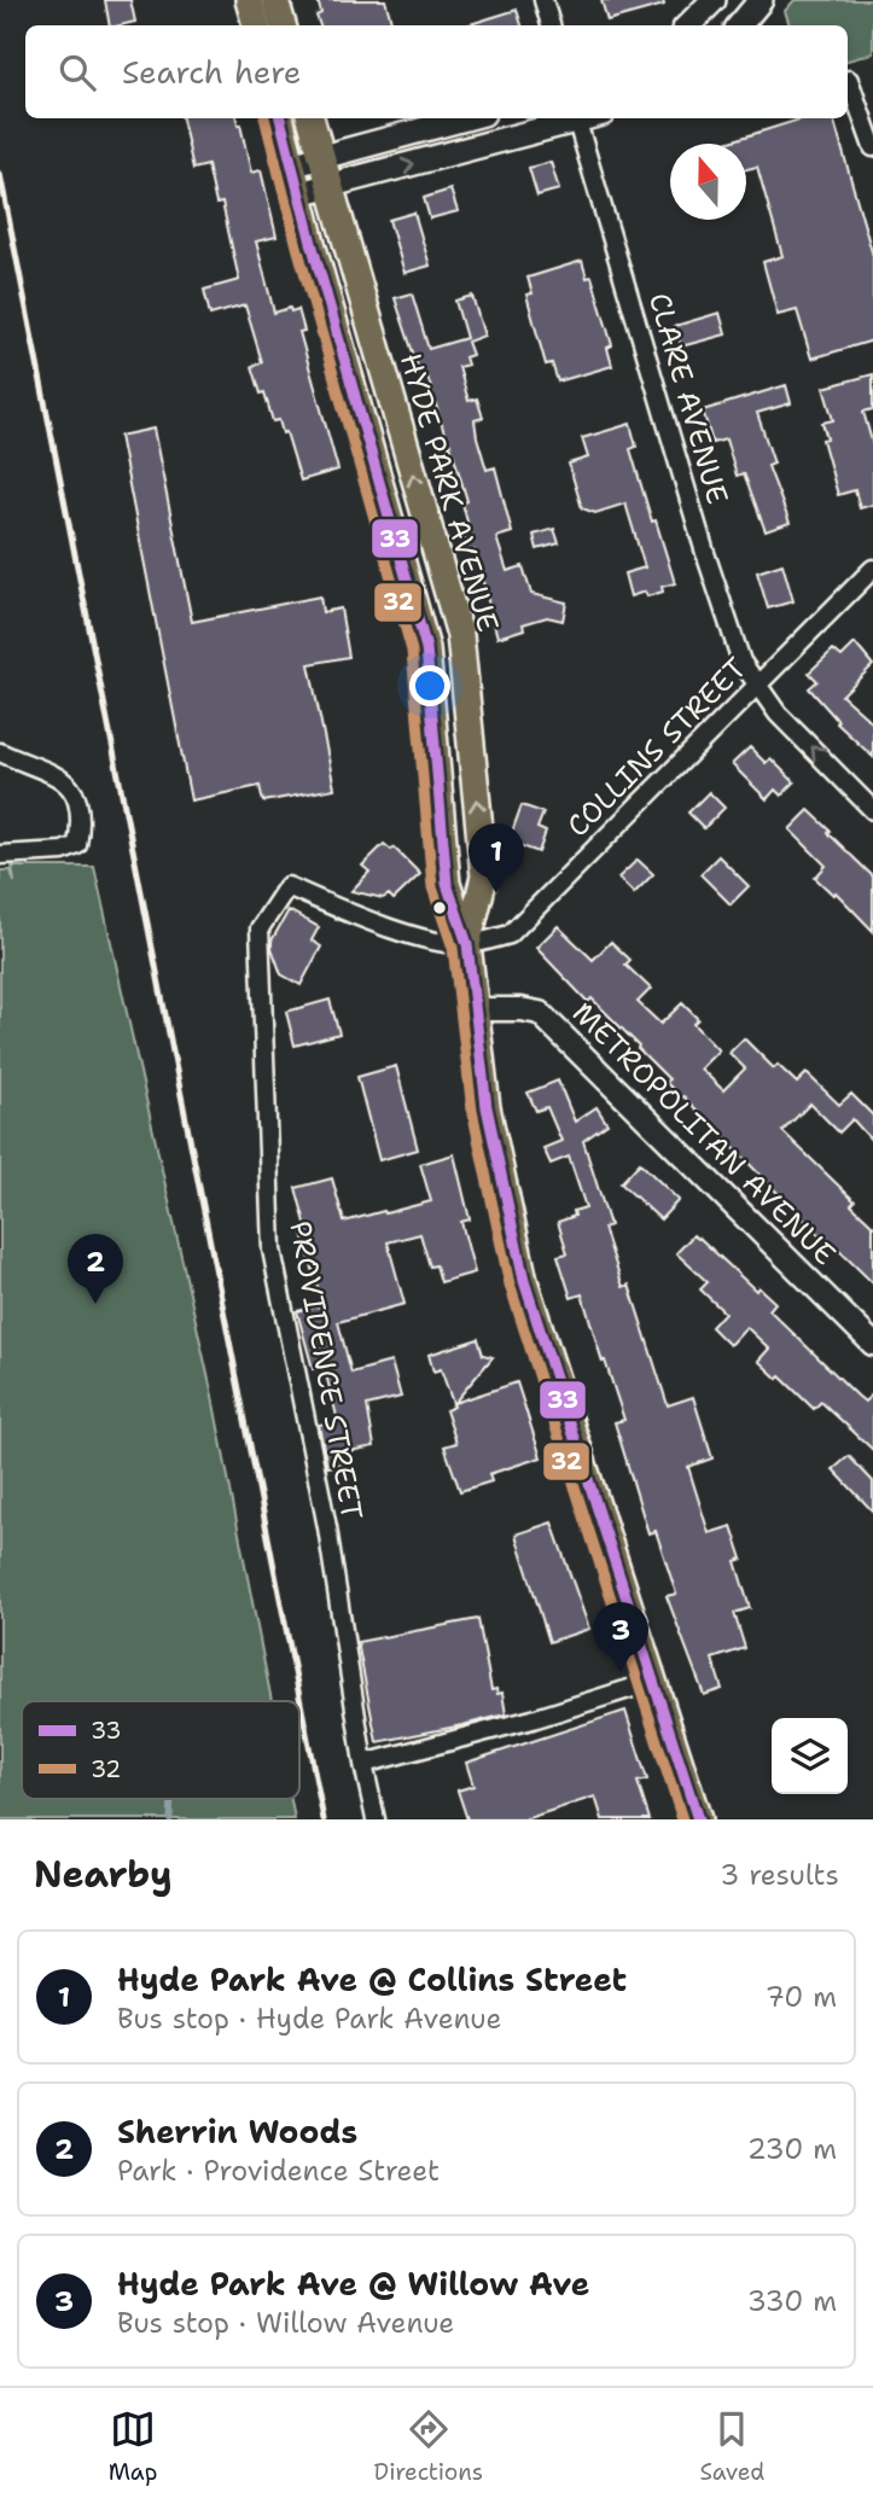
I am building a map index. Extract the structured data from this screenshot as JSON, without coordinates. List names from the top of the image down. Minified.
{"streets":{"main road":["HYDE PARK AVENUE"],"street":["CLARE AVENUE","COLLINS STREET","METROPOLITAN AVENUE","PROVIDENCE STREET"]},"crossings":[["CLARE AVENUE","COLLINS STREET"],["HYDE PARK AVENUE","COLLINS STREET"],["HYDE PARK AVENUE","METROPOLITAN AVENUE"],["HYDE PARK AVENUE","PROVIDENCE STREET"],["COLLINS STREET","PROVIDENCE STREET"]],"lines":["transit line 33","transit line 32"],"legend":["33","32"],"north":"top","page":{"search":"Search here","pins":["1","2","3"],"heading":["Nearby","3 results"],"list":[{"mark":"1","name":"Hyde Park Ave @ Collins Street","note":"Bus stop · Hyde Park Avenue","value":"70 m"},{"mark":"2","name":"Sherrin Woods","note":"Park · Providence Street","value":"230 m"},{"mark":"3","name":"Hyde Park Ave @ Willow Ave","note":"Bus stop · Willow Avenue","value":"330 m"}],"nav":["Map","Directions","Saved"]}}
